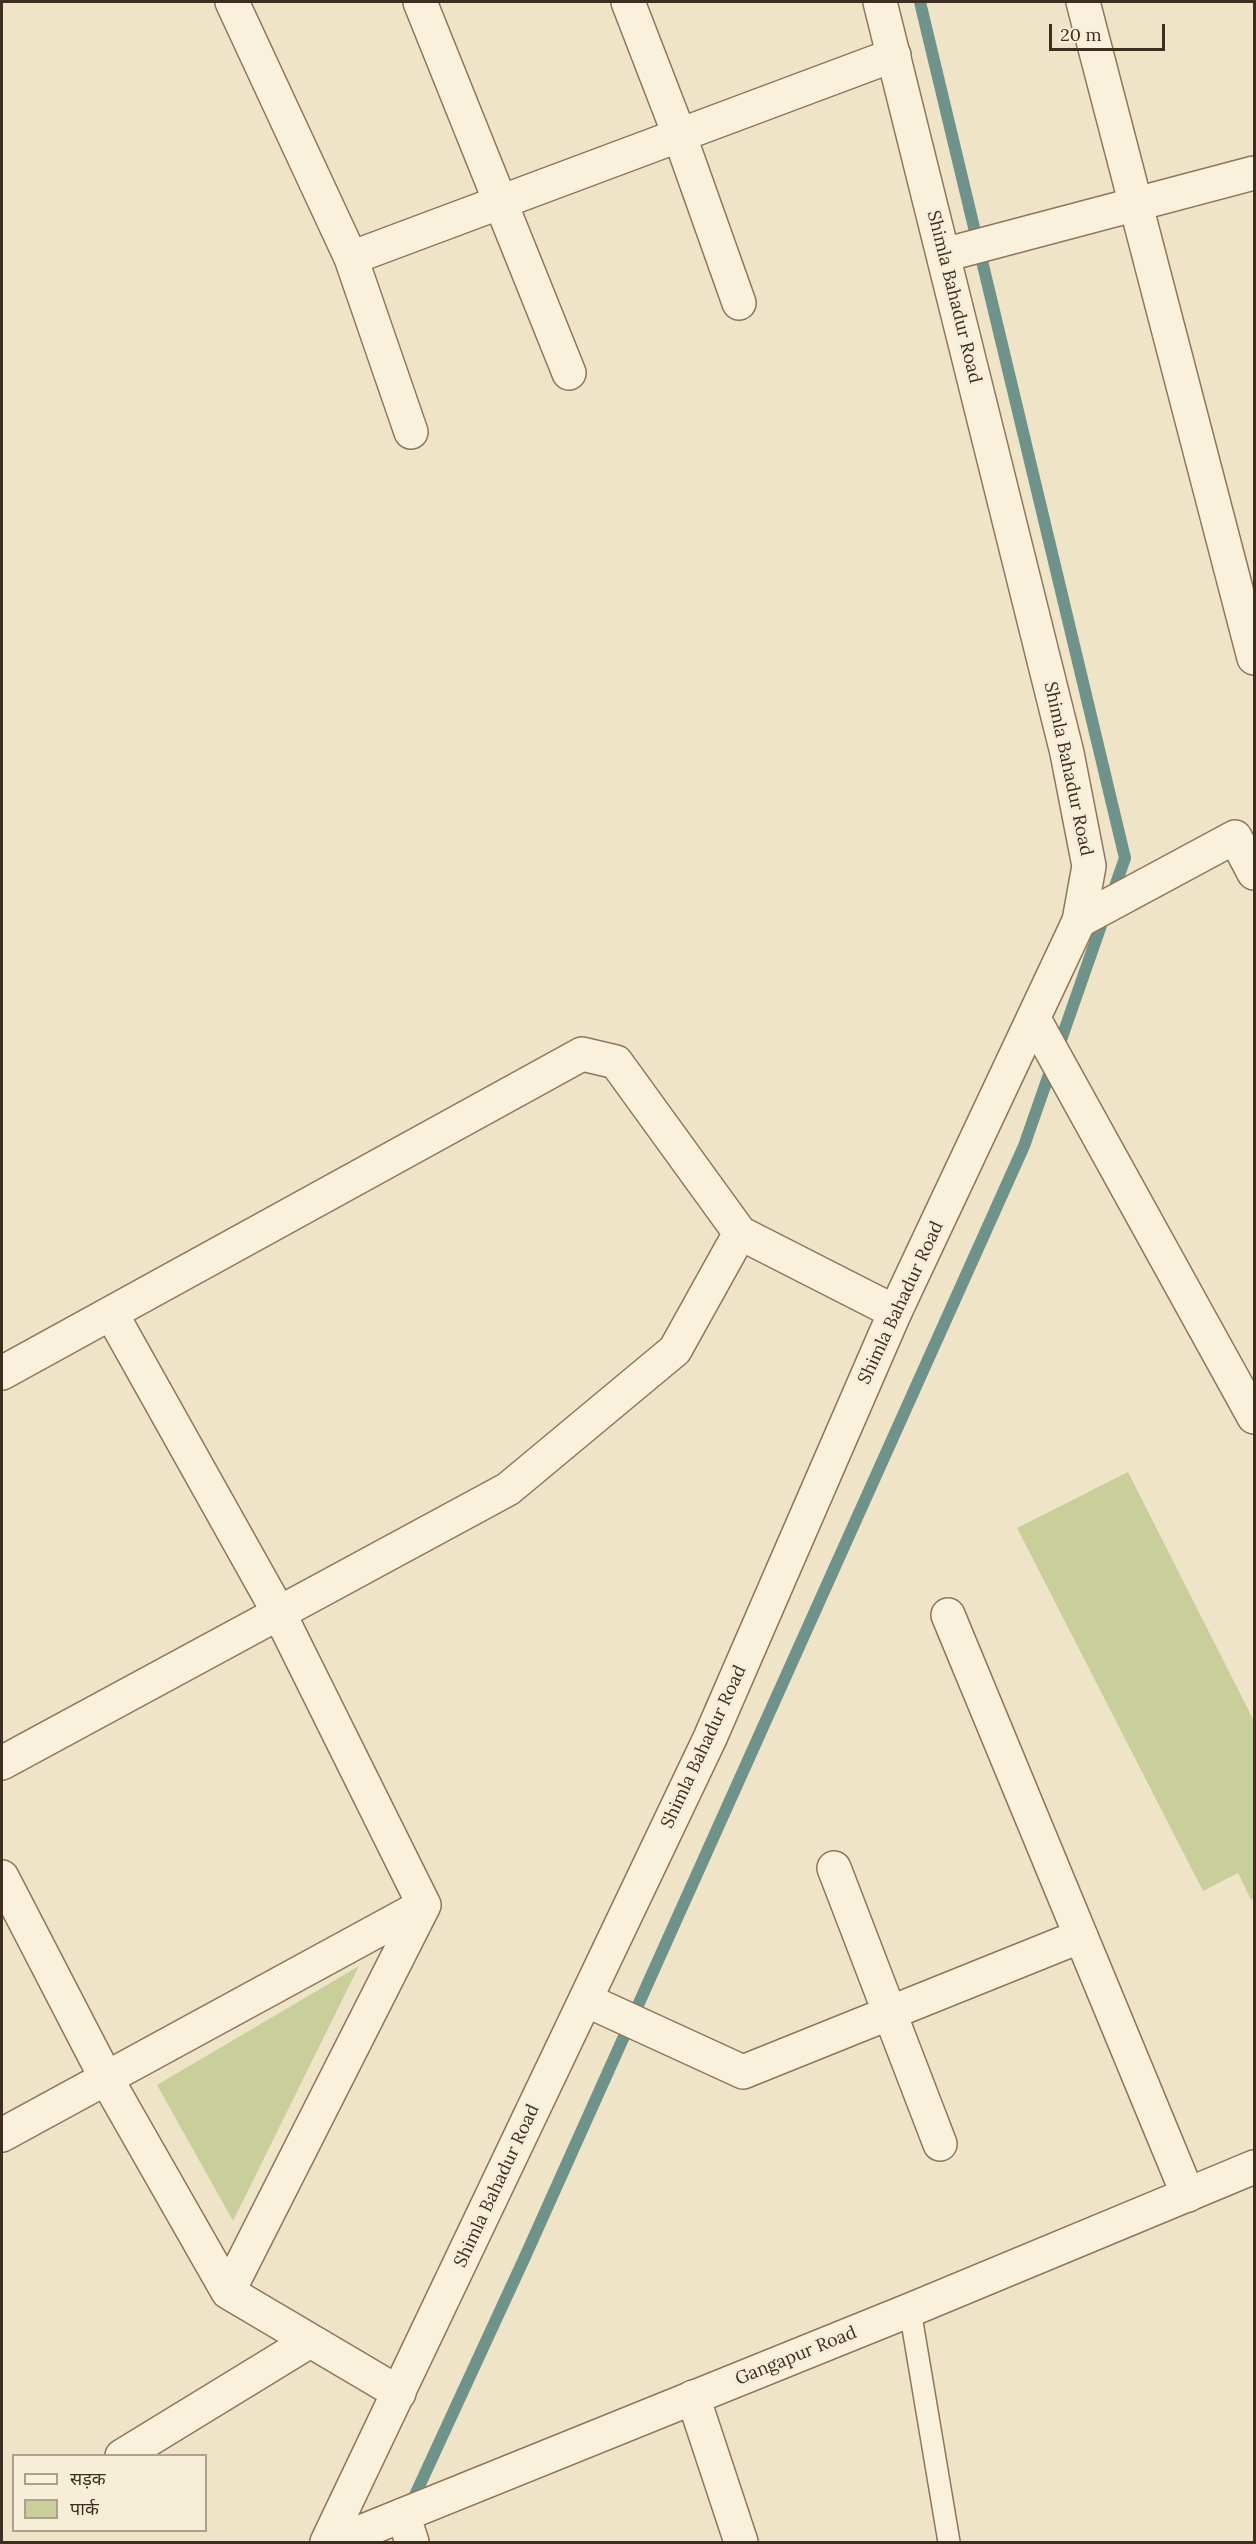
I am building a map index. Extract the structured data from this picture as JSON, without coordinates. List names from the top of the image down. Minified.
{"streets":{"street":["Shimla Bahadur Road","Gangapur Road"]},"legend":["सड़क","पार्क"],"scale_bar":"20 m"}
